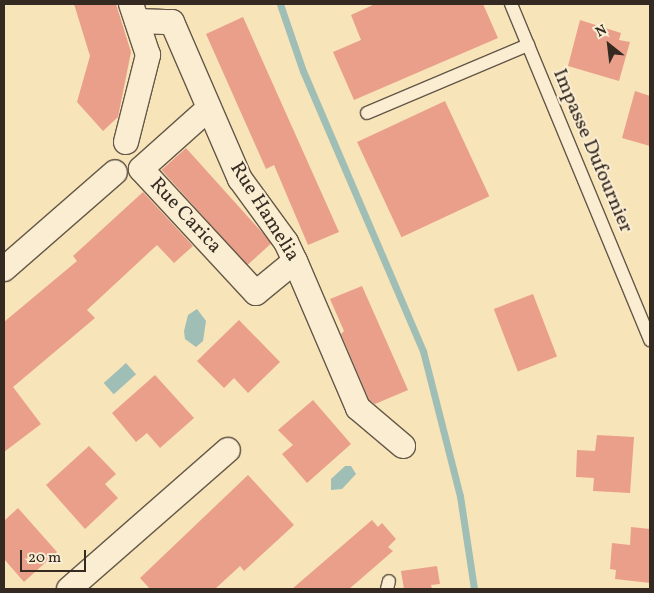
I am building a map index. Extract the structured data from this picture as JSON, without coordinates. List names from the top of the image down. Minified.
{"streets":{"street":["Rue Hamelia","Rue Carica"],"lane":["Impasse Dufournier"]},"crossings":[["Rue Hamelia","Rue Carica"]],"scale_bar":"20 m","north":"top left"}
